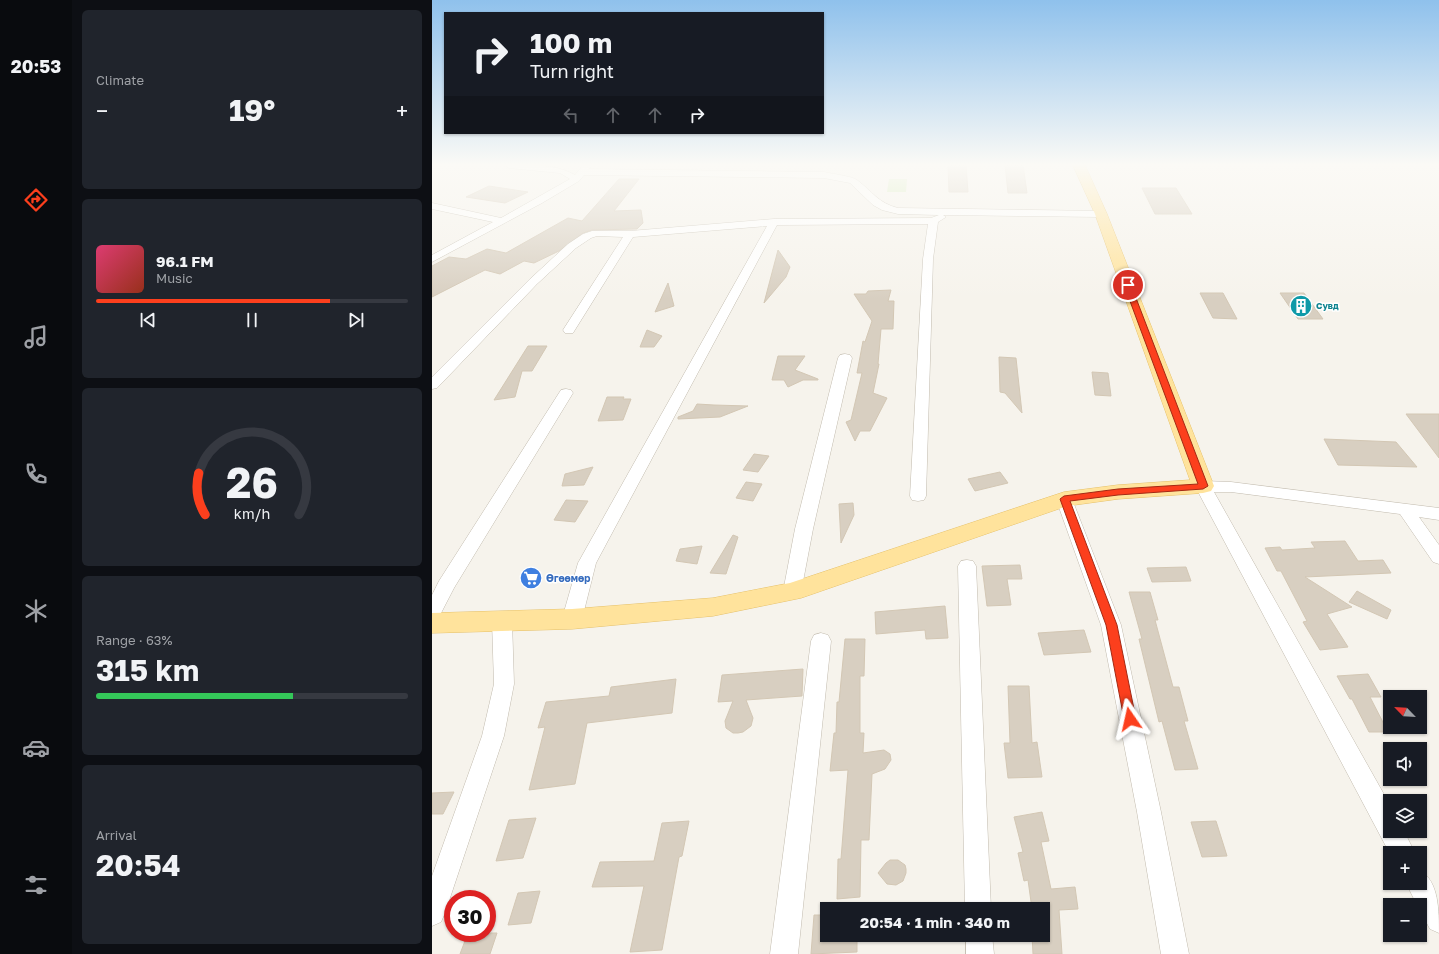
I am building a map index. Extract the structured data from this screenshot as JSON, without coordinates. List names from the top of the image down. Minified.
{"places":{"building":["Сувд"],"supermarket":["Өгөөмөр"]},"north":"top left","page":{"tabs":"20:53","tile":["Climate",["Range · 63%","315 km"],["Arrival","20:54"]],"turn":["100 m","Turn right"],"heat":["−","19°","+"],"song":["96.1 FM","Music"],"map_buttons":["+","−"],"limit":"30","trip":"20:54 · 1 min · 340 m","gauge":["26","km/h"]}}
